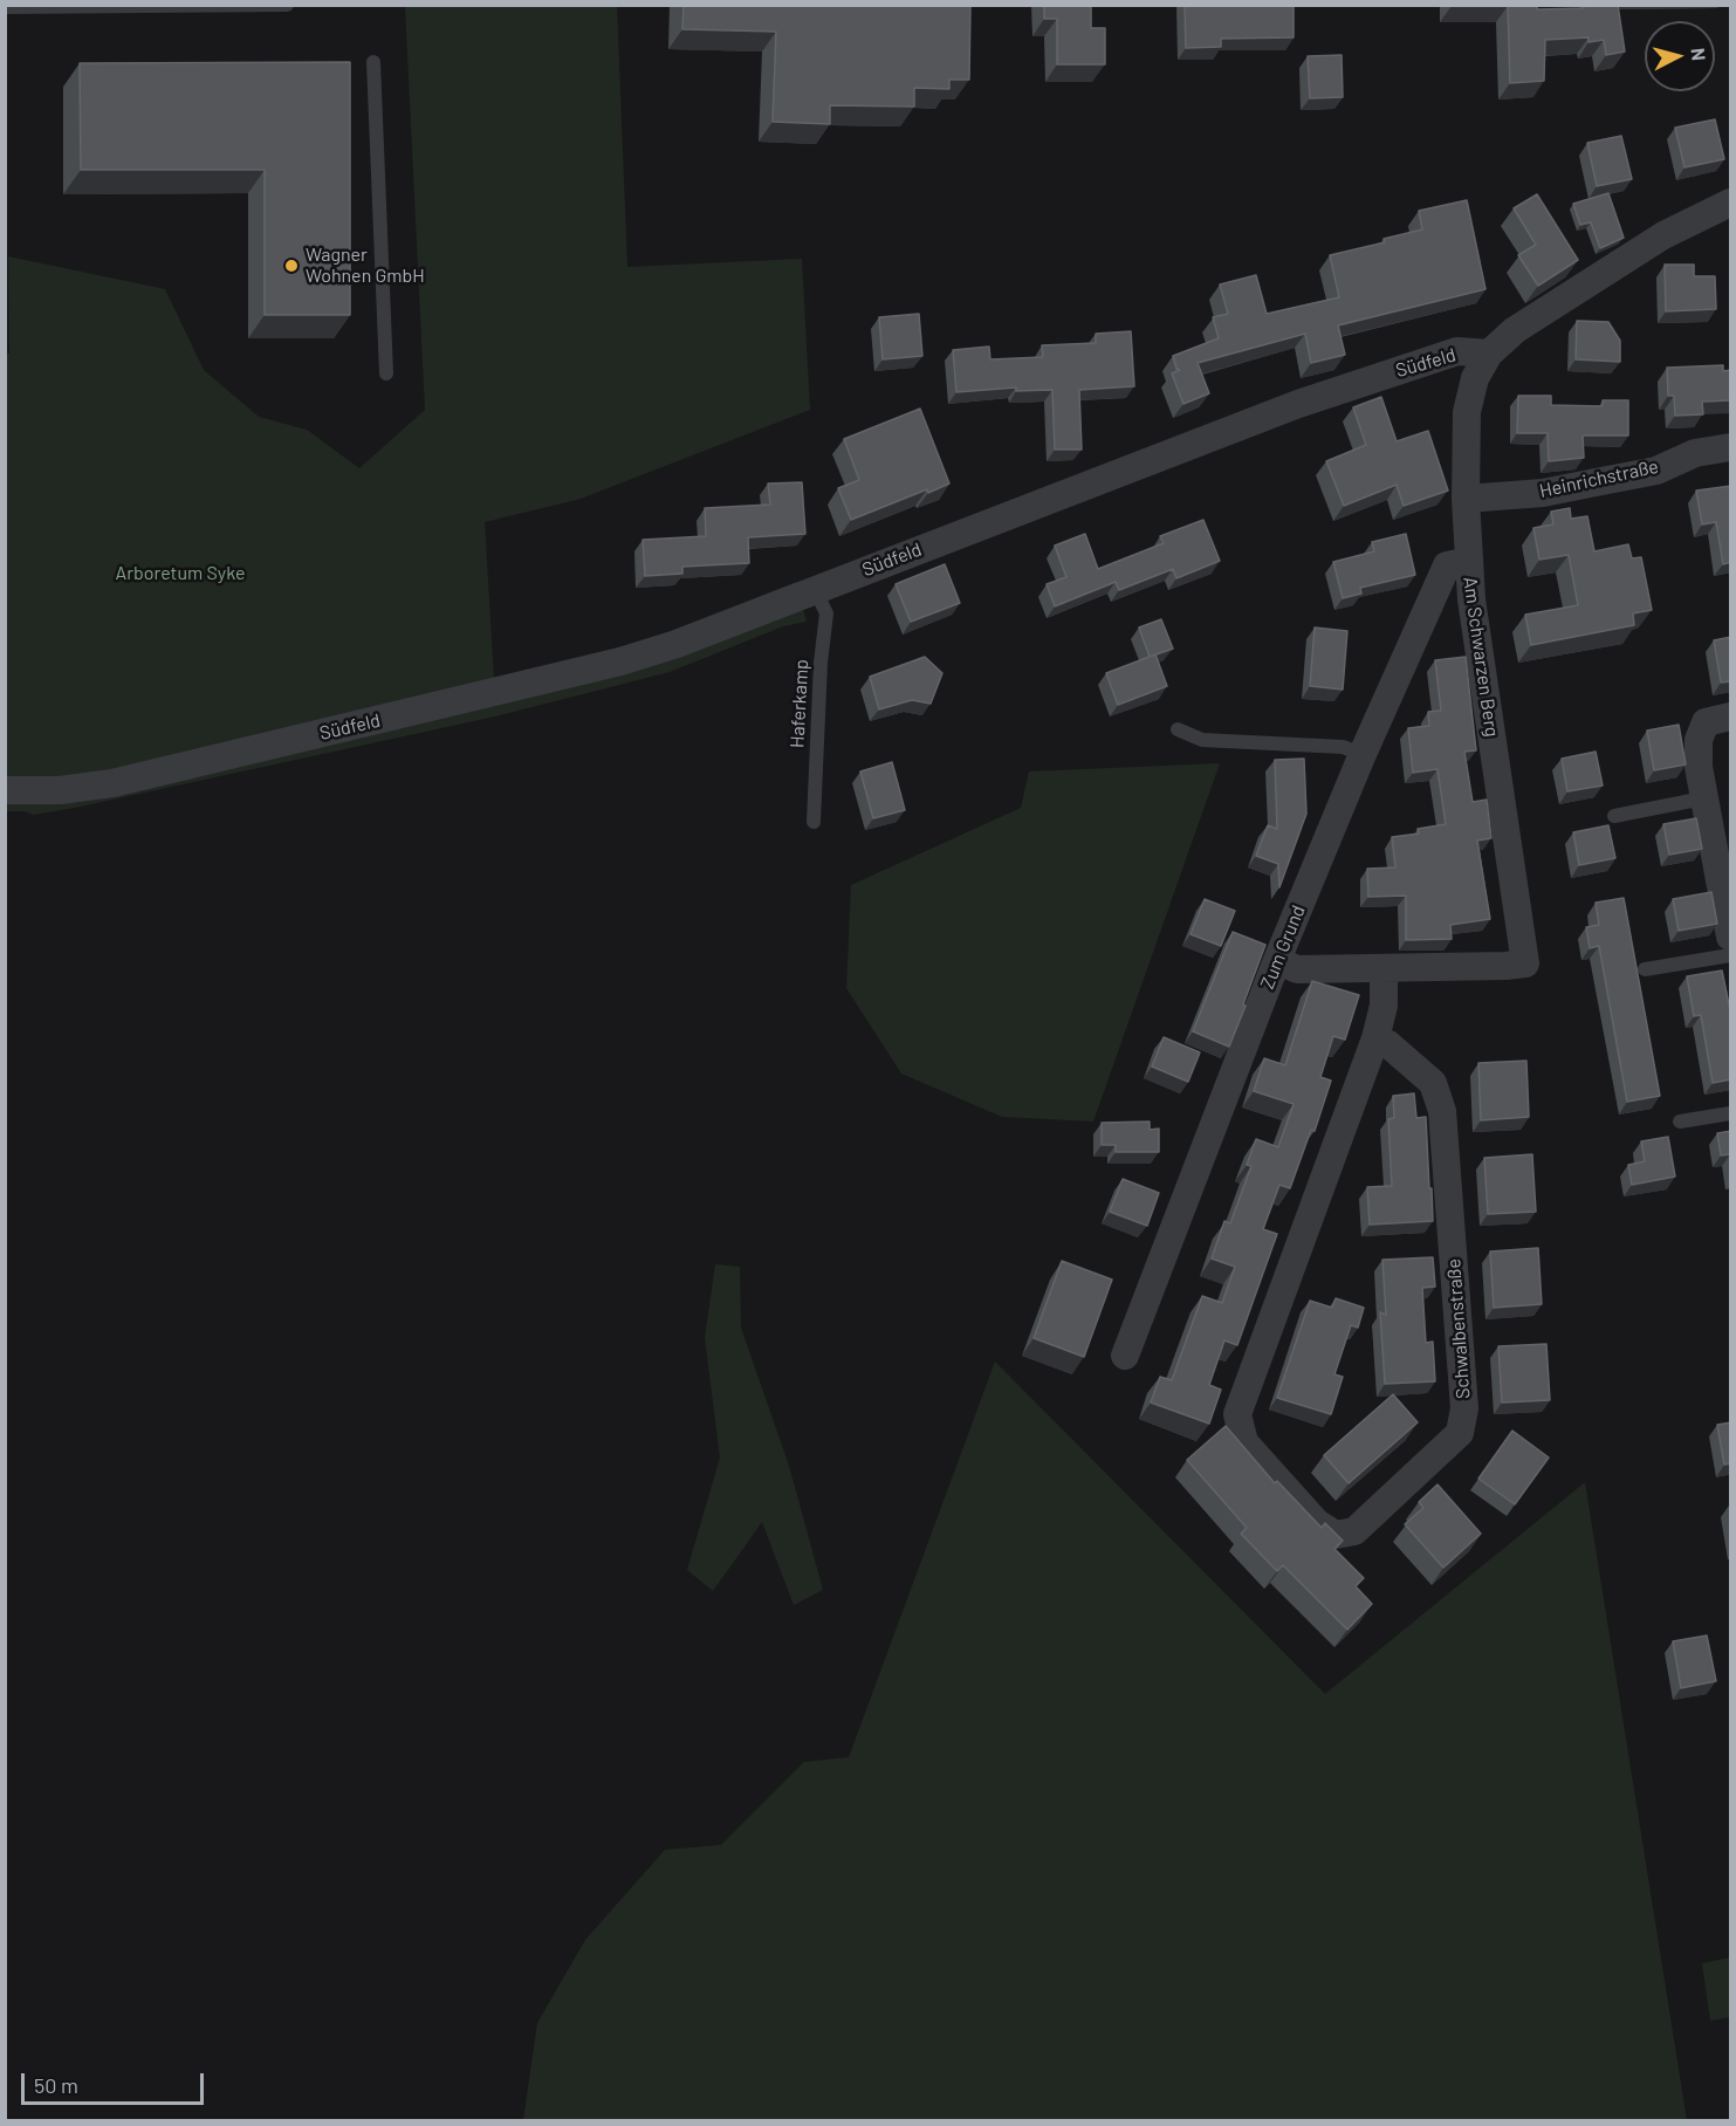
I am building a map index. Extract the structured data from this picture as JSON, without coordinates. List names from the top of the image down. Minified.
{"streets":{"street":["Südfeld","Heinrichstraße","Am Schwarzen Berg","Zum Grund","Schwalbenstraße"],"lane":["Haferkamp"]},"crossings":[["Südfeld","Am Schwarzen Berg"],["Südfeld","Haferkamp"],["Heinrichstraße","Am Schwarzen Berg"],["Am Schwarzen Berg","Zum Grund"],["Am Schwarzen Berg","Schwalbenstraße"]],"parks":["Arboretum Syke"],"places":["Wagner Wohnen GmbH"],"scale_bar":"50 m","north":"right"}
